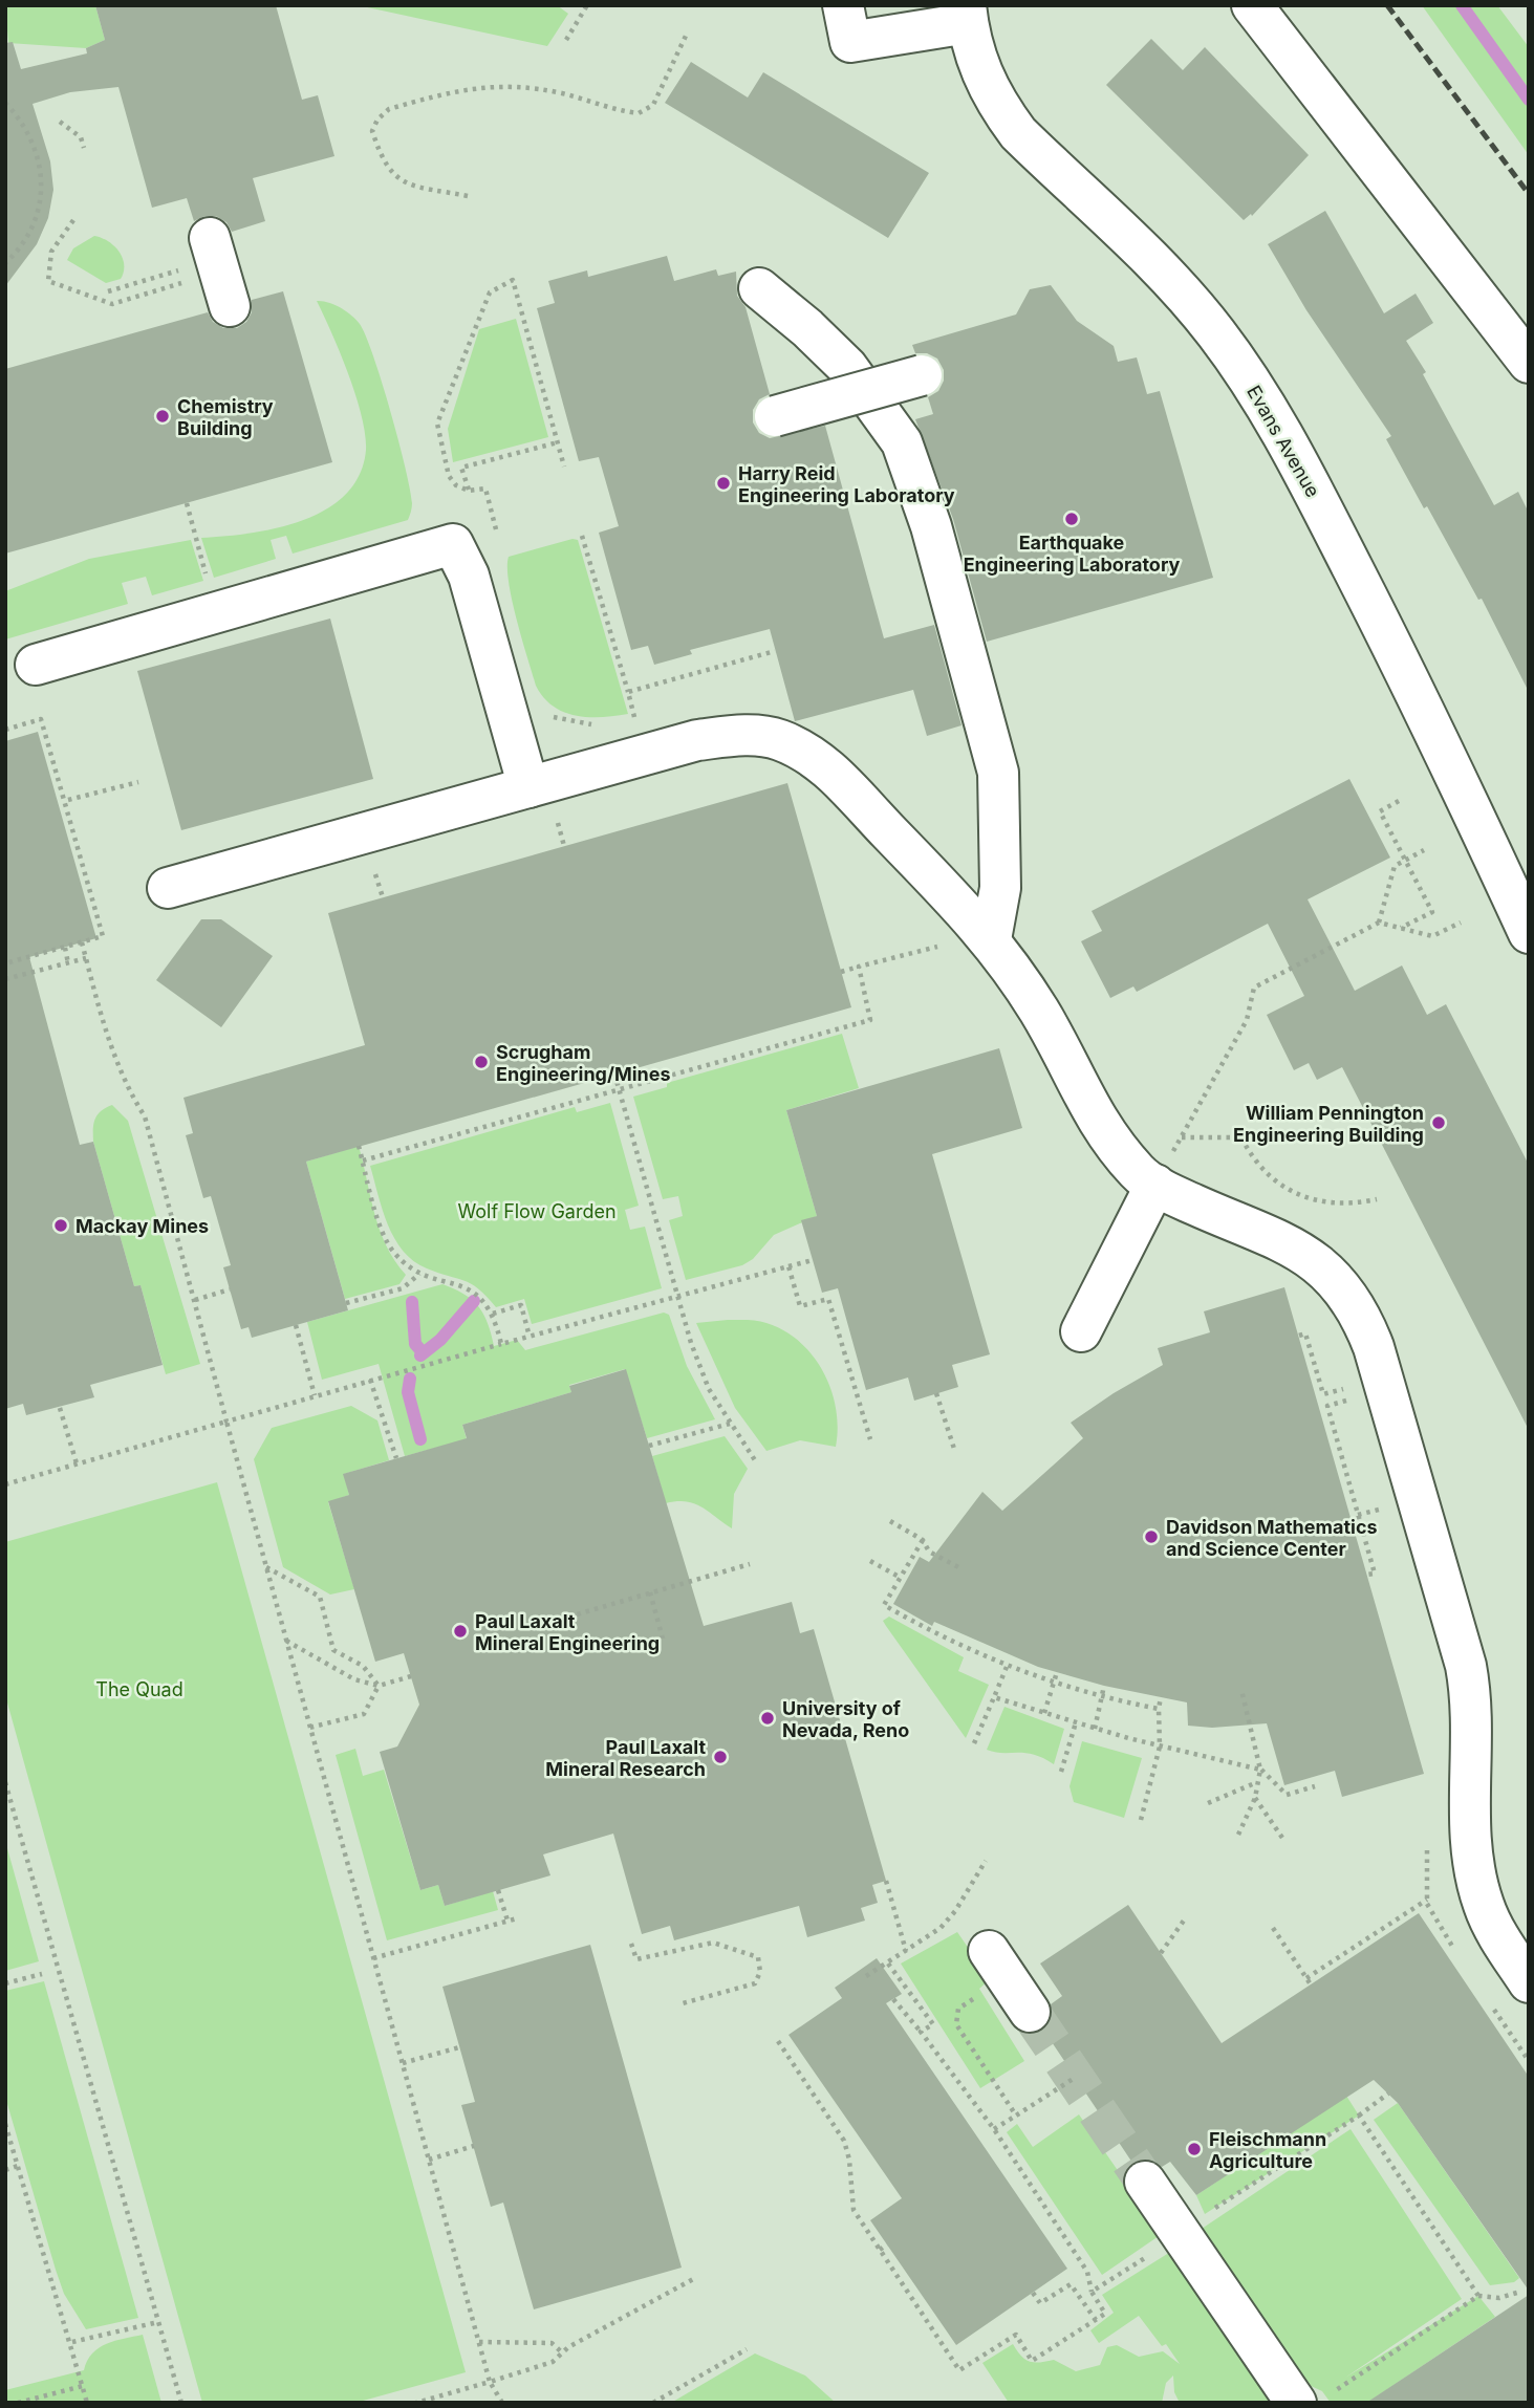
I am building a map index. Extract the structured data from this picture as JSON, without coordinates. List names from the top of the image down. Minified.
{"streets":{"street":["Evans Avenue"]},"parks":["Wolf Flow Garden","The Quad"],"places":["Chemistry Building","Harry Reid Engineering Laboratory","Earthquake Engineering Laboratory","Scrugham Engineering/Mines","William Pennington Engineering Building","Mackay Mines","Davidson Mathematics and Science Center","Paul Laxalt Mineral Engineering","University of Nevada, Reno","Paul Laxalt Mineral Research","Fleischmann Agriculture"]}
